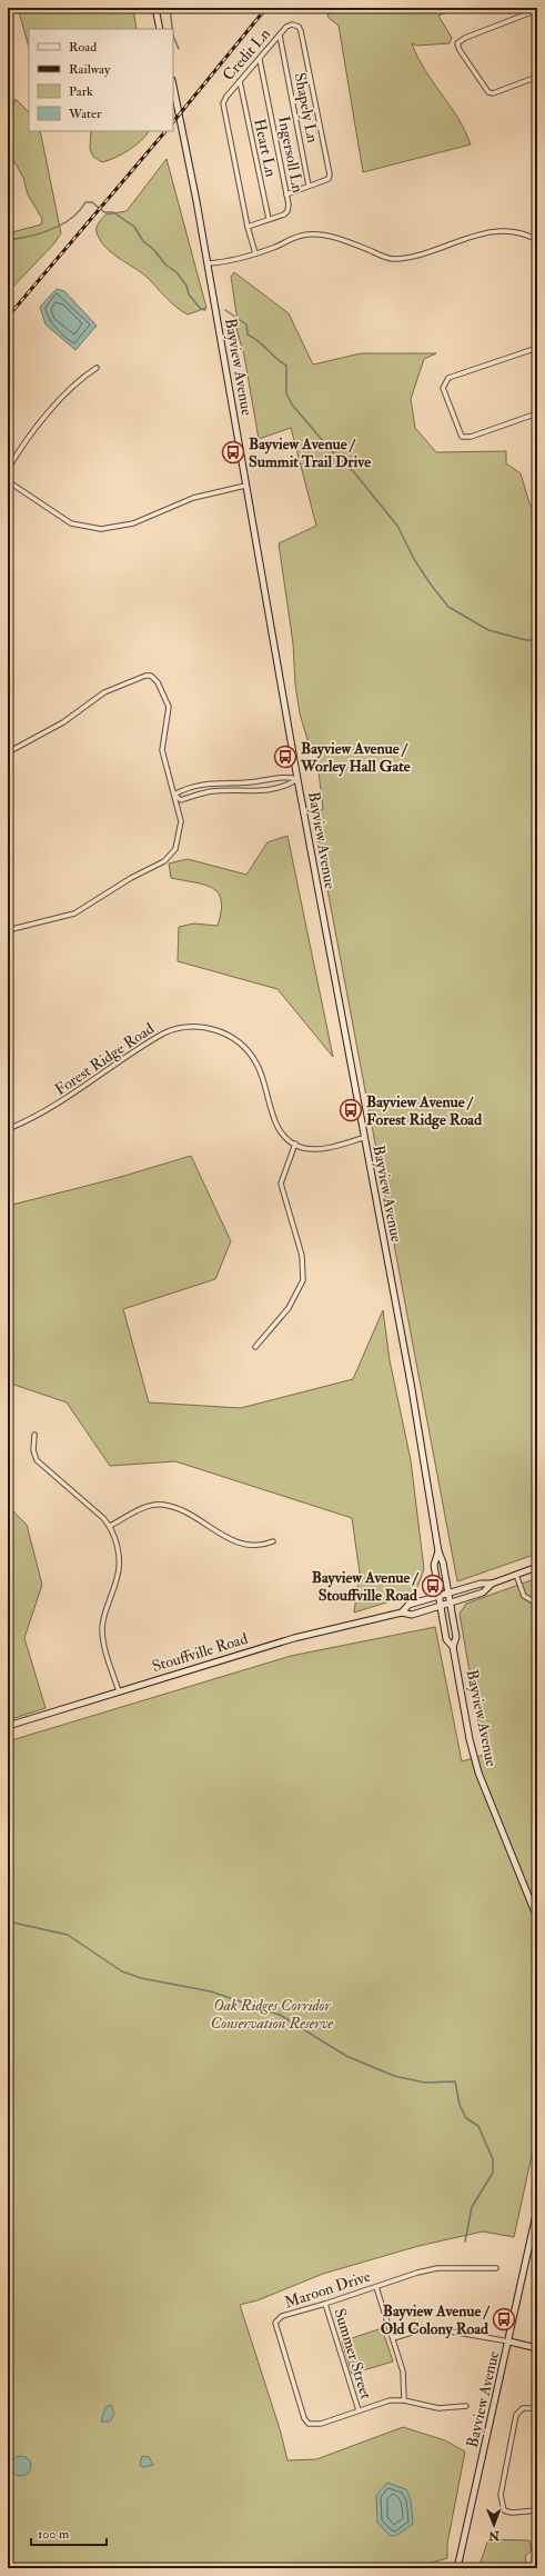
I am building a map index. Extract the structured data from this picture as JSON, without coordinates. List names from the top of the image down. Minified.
{"streets":{"main road":["Bayview Avenue","Stouffville Road"],"street":["Credit Ln","Shapely Ln","Heart Ln","Ingersoll Ln","Forest Ridge Road","Maroon Drive","Summer Street"]},"crossings":[["Credit Ln","Shapely Ln"],["Credit Ln","Heart Ln"],["Credit Ln","Ingersoll Ln"],["Heart Ln","Ingersoll Ln"],["Bayview Avenue","Forest Ridge Road"],["Bayview Avenue","Stouffville Road"],["Maroon Drive","Summer Street"]],"parks":["Oak Ridges Corridor Conservation Reserve"],"places":{"bus stop":["Bayview Avenue / Summit Trail Drive","Bayview Avenue / Worley Hall Gate","Bayview Avenue / Forest Ridge Road","Bayview Avenue / Stouffville Road","Bayview Avenue / Old Colony Road"]},"legend":["Road","Railway","Park","Water"],"scale_bar":"100 m","north":"bottom"}
